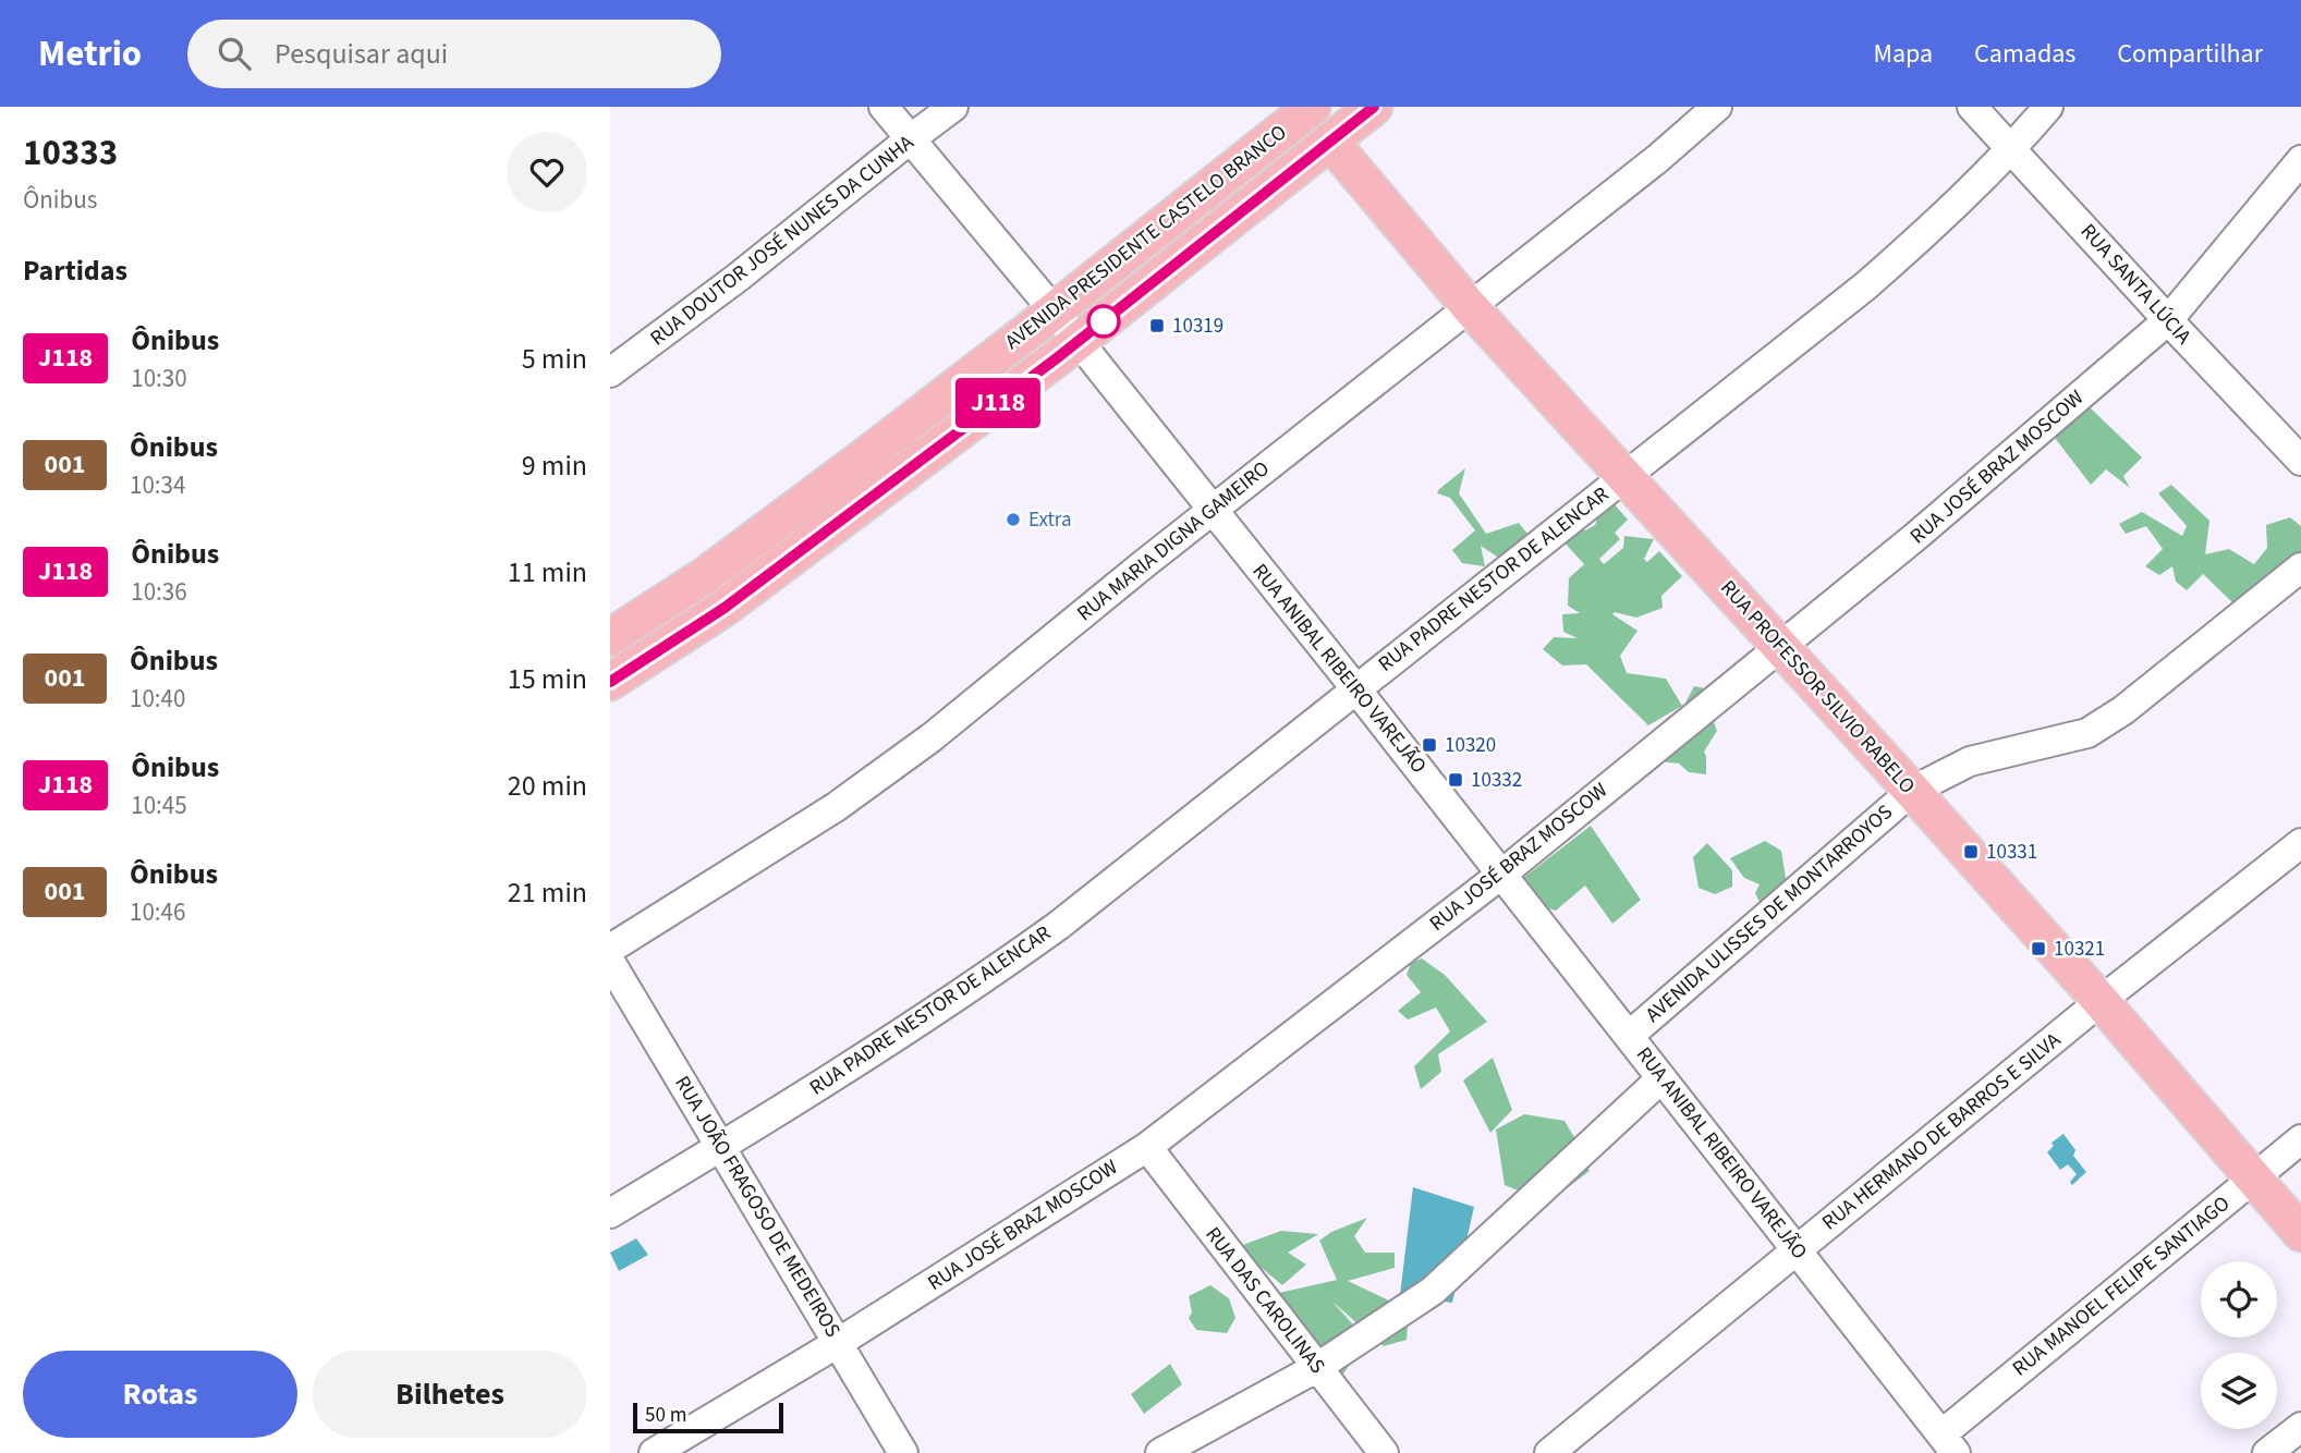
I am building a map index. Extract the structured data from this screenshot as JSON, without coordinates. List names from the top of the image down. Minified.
{"streets":{"main road":["AVENIDA PRESIDENTE CASTELO BRANCO","RUA PROFESSOR SILVIO RABELO"],"street":["RUA DOUTOR JOSÉ NUNES DA CUNHA","RUA SANTA LÚCIA","RUA JOSÉ BRAZ MOSCOW","RUA MARIA DIGNA GAMEIRO","RUA PADRE NESTOR DE ALENCAR","RUA ANIBAL RIBEIRO VAREJÃO","AVENIDA ULISSES DE MONTARROYOS","RUA HERMANO DE BARROS E SILVA","RUA JOÃO FRAGOSO DE MEDEIROS","RUA MANOEL FELIPE SANTIAGO","RUA DAS CAROLINAS"]},"crossings":[["AVENIDA PRESIDENTE CASTELO BRANCO","RUA ANIBAL RIBEIRO VAREJÃO"],["AVENIDA PRESIDENTE CASTELO BRANCO","RUA PROFESSOR SILVIO RABELO"],["RUA DOUTOR JOSÉ NUNES DA CUNHA","RUA ANIBAL RIBEIRO VAREJÃO"],["RUA SANTA LÚCIA","RUA JOSÉ BRAZ MOSCOW"],["RUA SANTA LÚCIA","RUA PADRE NESTOR DE ALENCAR"],["RUA JOSÉ BRAZ MOSCOW","RUA ANIBAL RIBEIRO VAREJÃO"],["RUA JOSÉ BRAZ MOSCOW","RUA PROFESSOR SILVIO RABELO"],["RUA JOSÉ BRAZ MOSCOW","RUA JOÃO FRAGOSO DE MEDEIROS"],["RUA JOSÉ BRAZ MOSCOW","RUA DAS CAROLINAS"],["RUA MARIA DIGNA GAMEIRO","RUA ANIBAL RIBEIRO VAREJÃO"],["RUA MARIA DIGNA GAMEIRO","RUA PROFESSOR SILVIO RABELO"],["RUA PADRE NESTOR DE ALENCAR","RUA ANIBAL RIBEIRO VAREJÃO"],["RUA PADRE NESTOR DE ALENCAR","RUA PROFESSOR SILVIO RABELO"],["RUA PADRE NESTOR DE ALENCAR","RUA JOÃO FRAGOSO DE MEDEIROS"],["RUA ANIBAL RIBEIRO VAREJÃO","AVENIDA ULISSES DE MONTARROYOS"],["RUA ANIBAL RIBEIRO VAREJÃO","RUA HERMANO DE BARROS E SILVA"],["RUA ANIBAL RIBEIRO VAREJÃO","RUA MANOEL FELIPE SANTIAGO"],["RUA PROFESSOR SILVIO RABELO","AVENIDA ULISSES DE MONTARROYOS"],["RUA PROFESSOR SILVIO RABELO","RUA HERMANO DE BARROS E SILVA"],["RUA PROFESSOR SILVIO RABELO","RUA MANOEL FELIPE SANTIAGO"]],"places":{"transit":["10319","10320","10332","10331","10321"],"other":["Extra"]},"lines":["bus line J118"],"scale_bar":"50 m","page":{"header":"Metrio","search":"Pesquisar aqui","nav":["Mapa","Camadas","Compartilhar"],"heading":[["10333","Ônibus"],"Partidas"],"on_map":"J118","list":[{"mark":"J118","name":"Ônibus","note":"10:30","value":"5 min"},{"mark":"001","name":"Ônibus","note":"10:34","value":"9 min"},{"mark":"J118","name":"Ônibus","note":"10:36","value":"11 min"},{"mark":"001","name":"Ônibus","note":"10:40","value":"15 min"},{"mark":"J118","name":"Ônibus","note":"10:45","value":"20 min"},{"mark":"001","name":"Ônibus","note":"10:46","value":"21 min"}],"buttons":["Rotas","Bilhetes"],"scale":"50 m"}}
